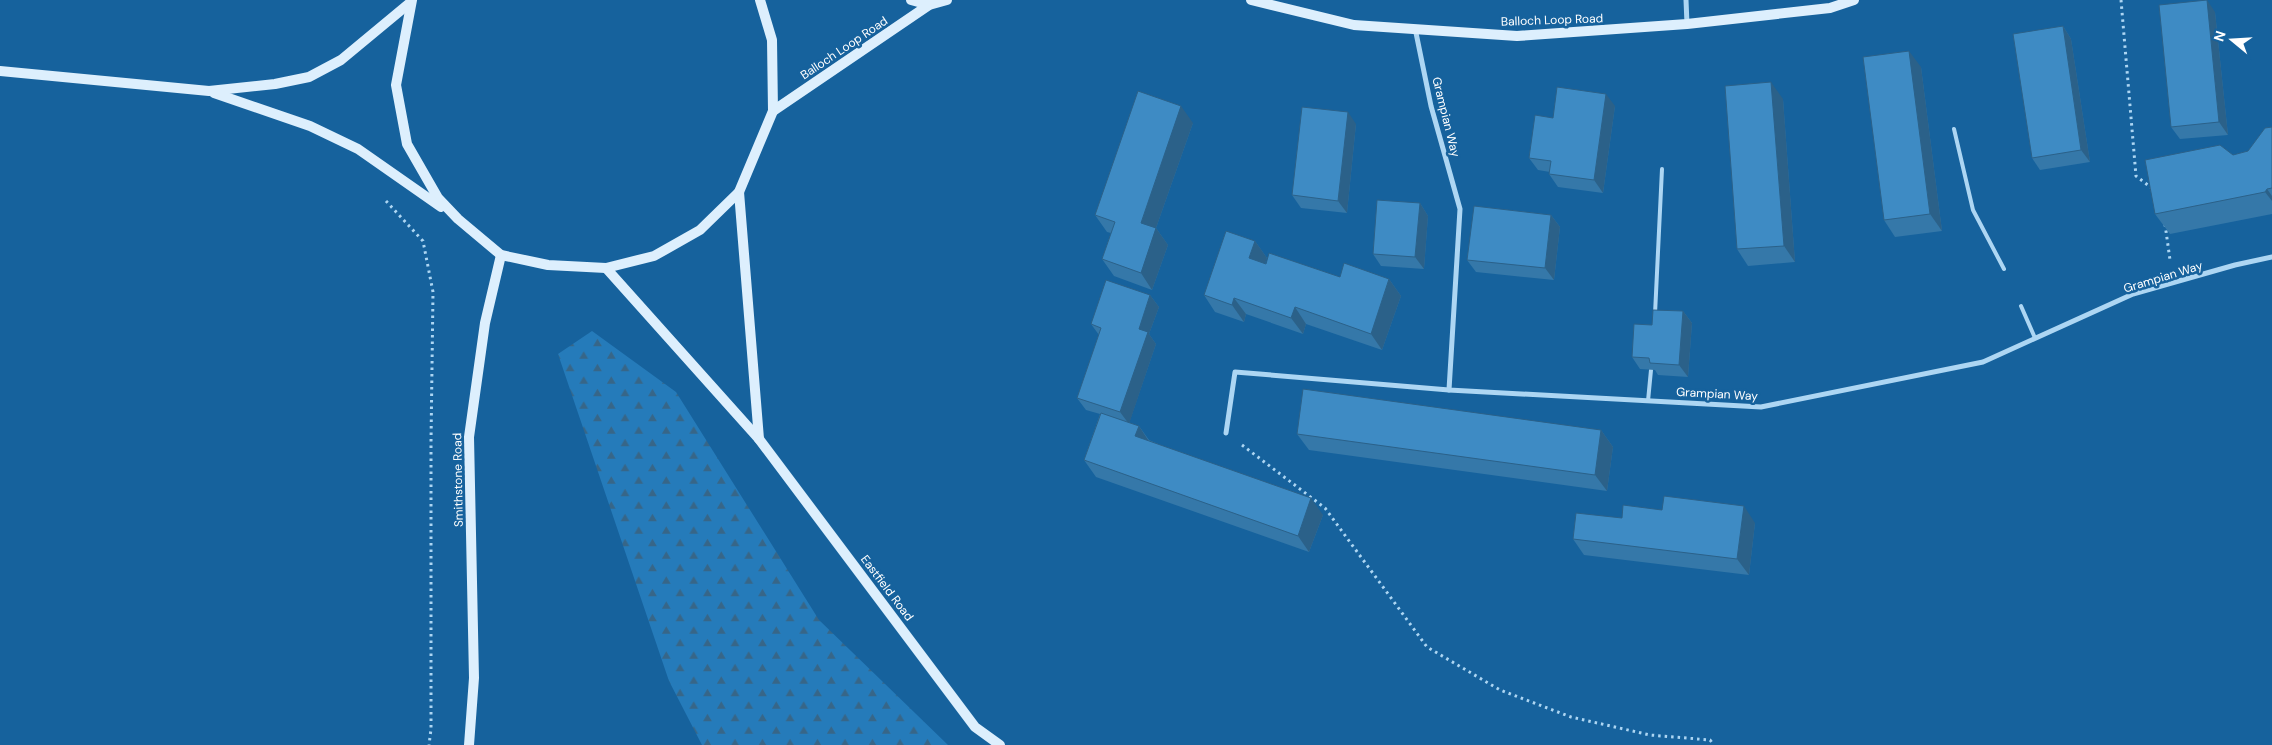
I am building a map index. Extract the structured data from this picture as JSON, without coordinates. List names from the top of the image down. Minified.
{"streets":{"main road":["Balloch Loop Road","Smithstone Road","Eastfield Road"],"street":["Grampian Way"]},"crossings":[["Balloch Loop Road","Grampian Way"]],"north":"left"}
